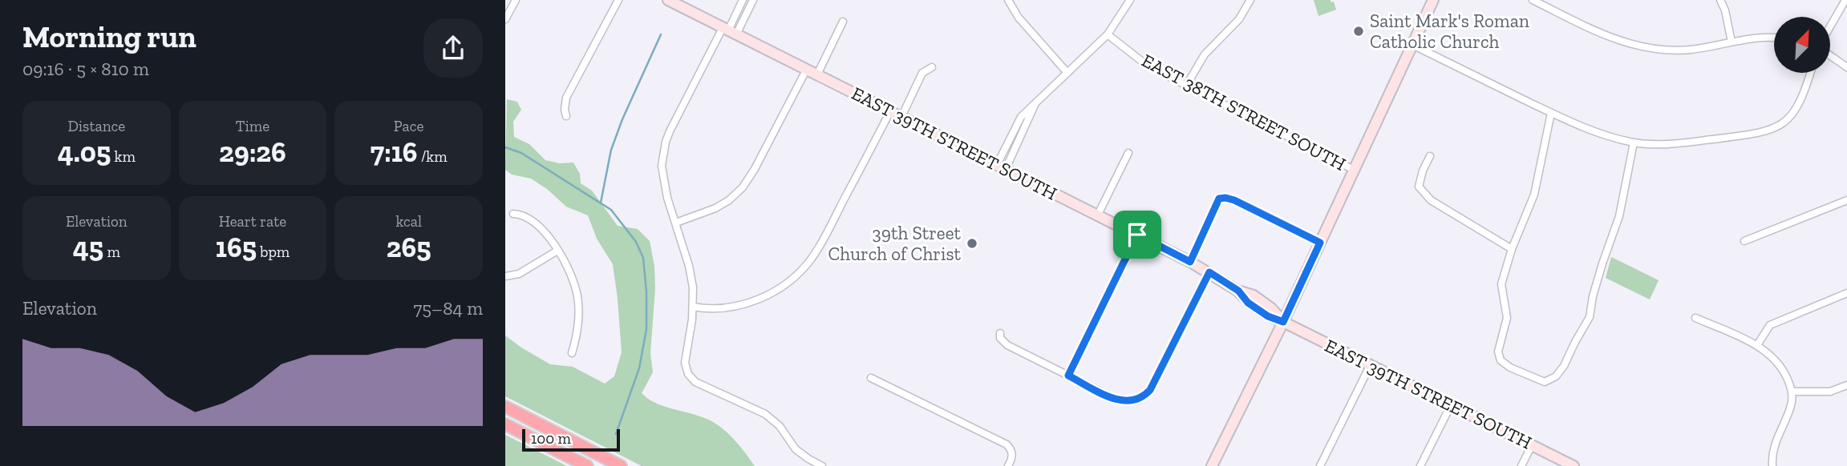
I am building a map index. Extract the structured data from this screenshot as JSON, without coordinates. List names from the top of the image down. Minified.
{"streets":{"main road":["EAST 39TH STREET SOUTH"],"street":["EAST 38TH STREET SOUTH"]},"places":["Saint Mark's Roman Catholic Church","39th Street Church of Christ"],"scale_bar":"100 m","north":"top right","page":{"heading":["Morning run","09:16 · 5 × 810 m"],"stats":[["Distance","4.05 km"],["Time","29:26"],["Pace","7:16 /km"],["Elevation","45 m"],["Heart rate","165 bpm"],["kcal","265"]],"chart":["Elevation","75–84 m"],"scale":"100 m"}}
